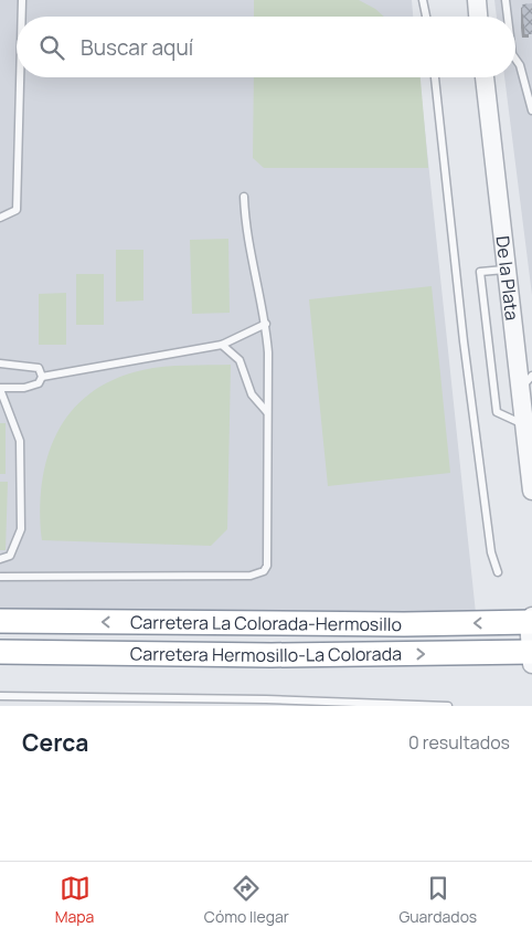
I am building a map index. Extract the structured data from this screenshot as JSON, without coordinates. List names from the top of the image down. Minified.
{"streets":{"highway":["Carretera La Colorada-Hermosillo","Carretera Hermosillo-La Colorada"],"street":["De la Plata"]},"one_way":["Carretera La Colorada-Hermosillo","Carretera Hermosillo-La Colorada"],"page":{"search":"Buscar aquí","heading":["Cerca","0 resultados"],"nav":["Mapa","Cómo llegar","Guardados"]}}
